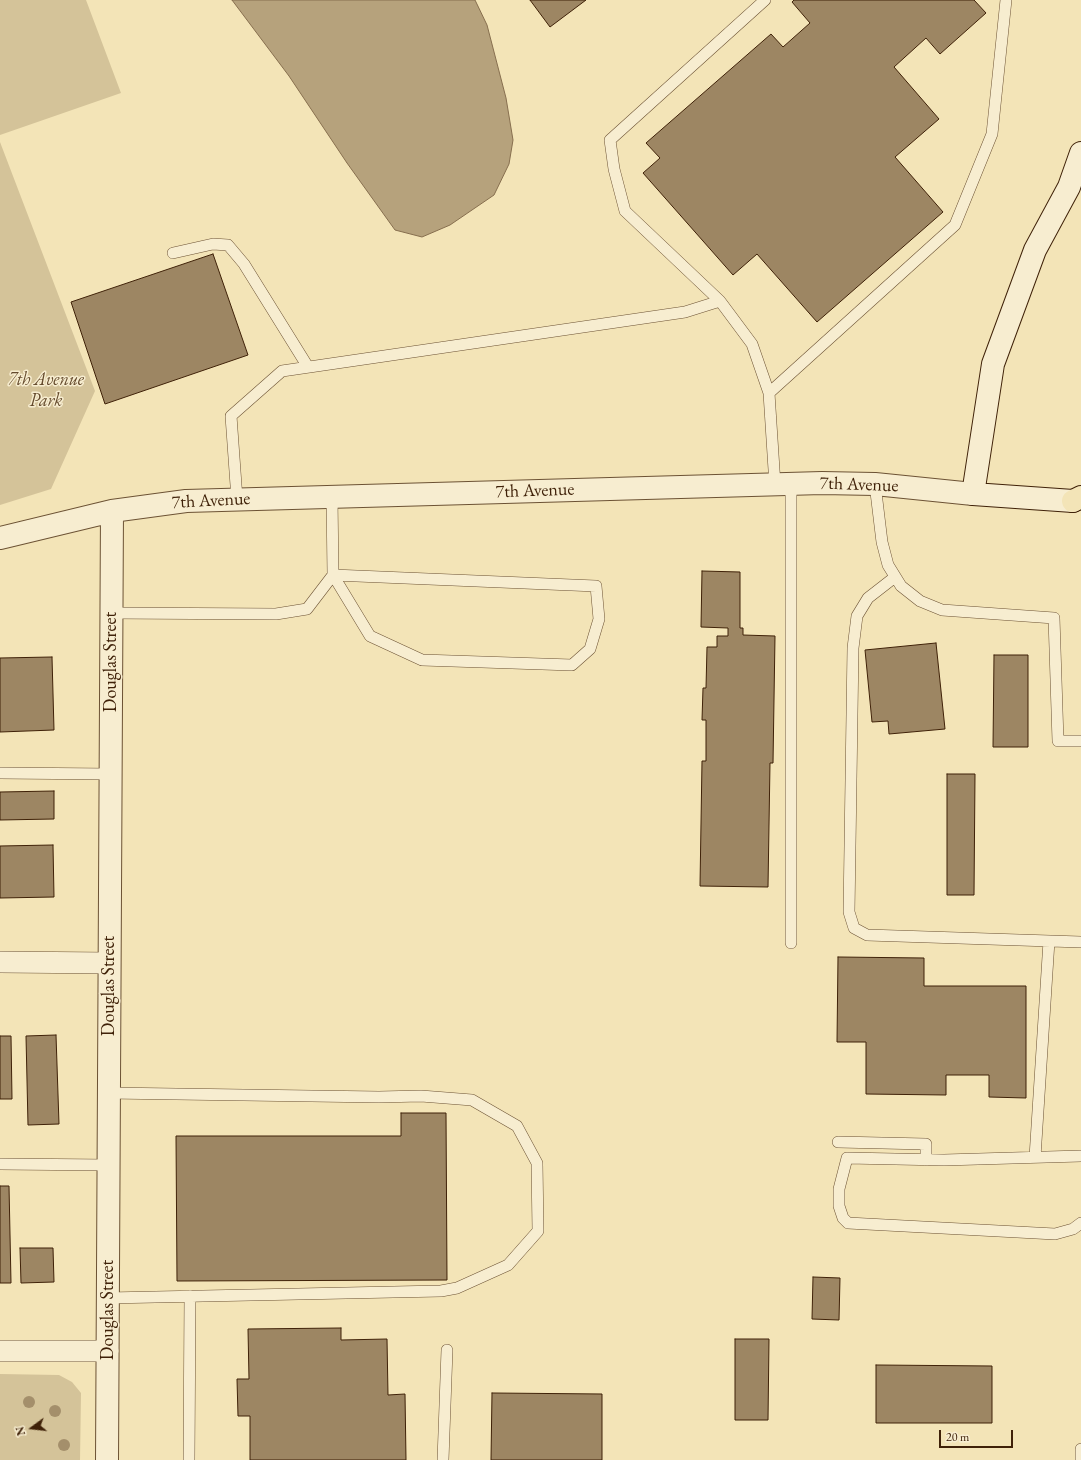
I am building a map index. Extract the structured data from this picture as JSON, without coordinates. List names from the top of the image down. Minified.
{"streets":{"street":["7th Avenue","Douglas Street"]},"crossings":[["7th Avenue","Douglas Street"]],"parks":["7th Avenue Park"],"scale_bar":"20 m","north":"left"}
